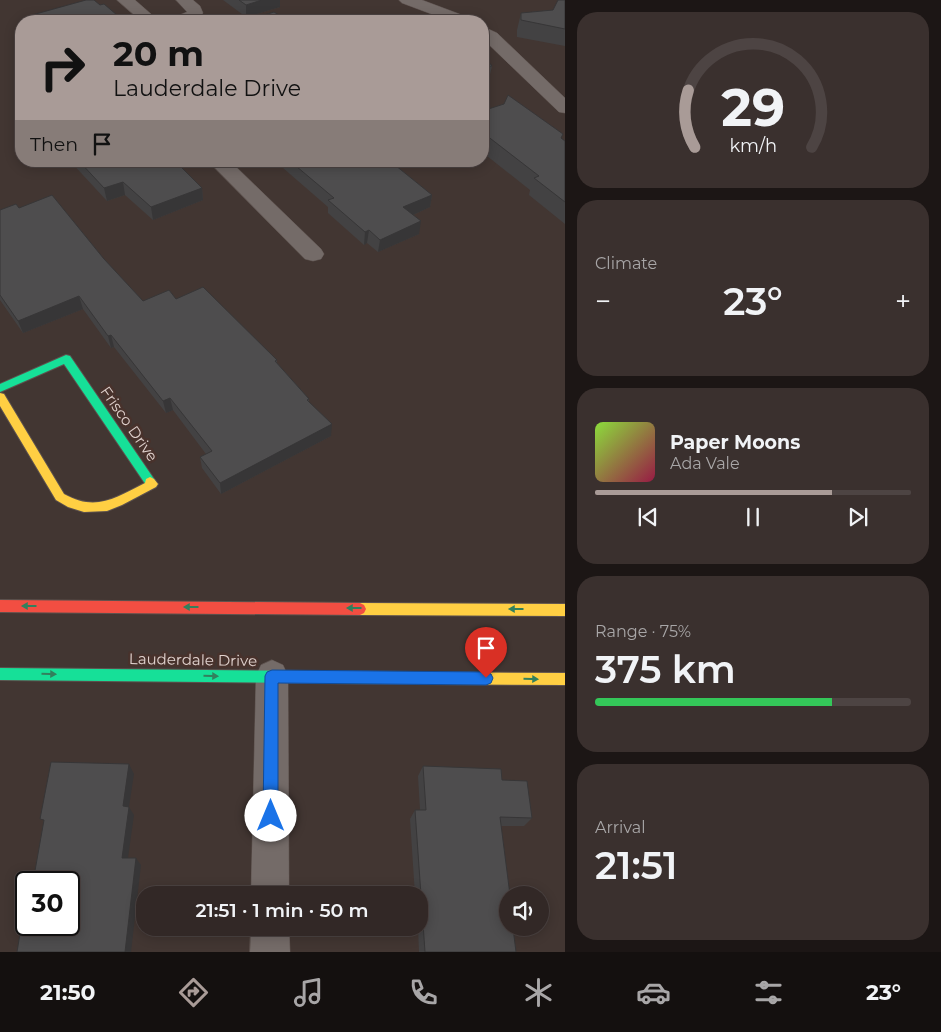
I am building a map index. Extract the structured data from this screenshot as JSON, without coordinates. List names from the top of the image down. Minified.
{"streets":{"main road":["Frisco Drive","Lauderdale Drive"]},"page":{"turn":["20 m","Lauderdale Drive"],"then":"Then","tile":["Climate",["Range · 75%","375 km"],["Arrival","21:51"]],"heat":["−","23°","+"],"song":["Paper Moons","Ada Vale"],"limit":"30","trip":"21:51 · 1 min · 50 m","tabs":["21:50","23°"],"gauge":["29","km/h"]}}
